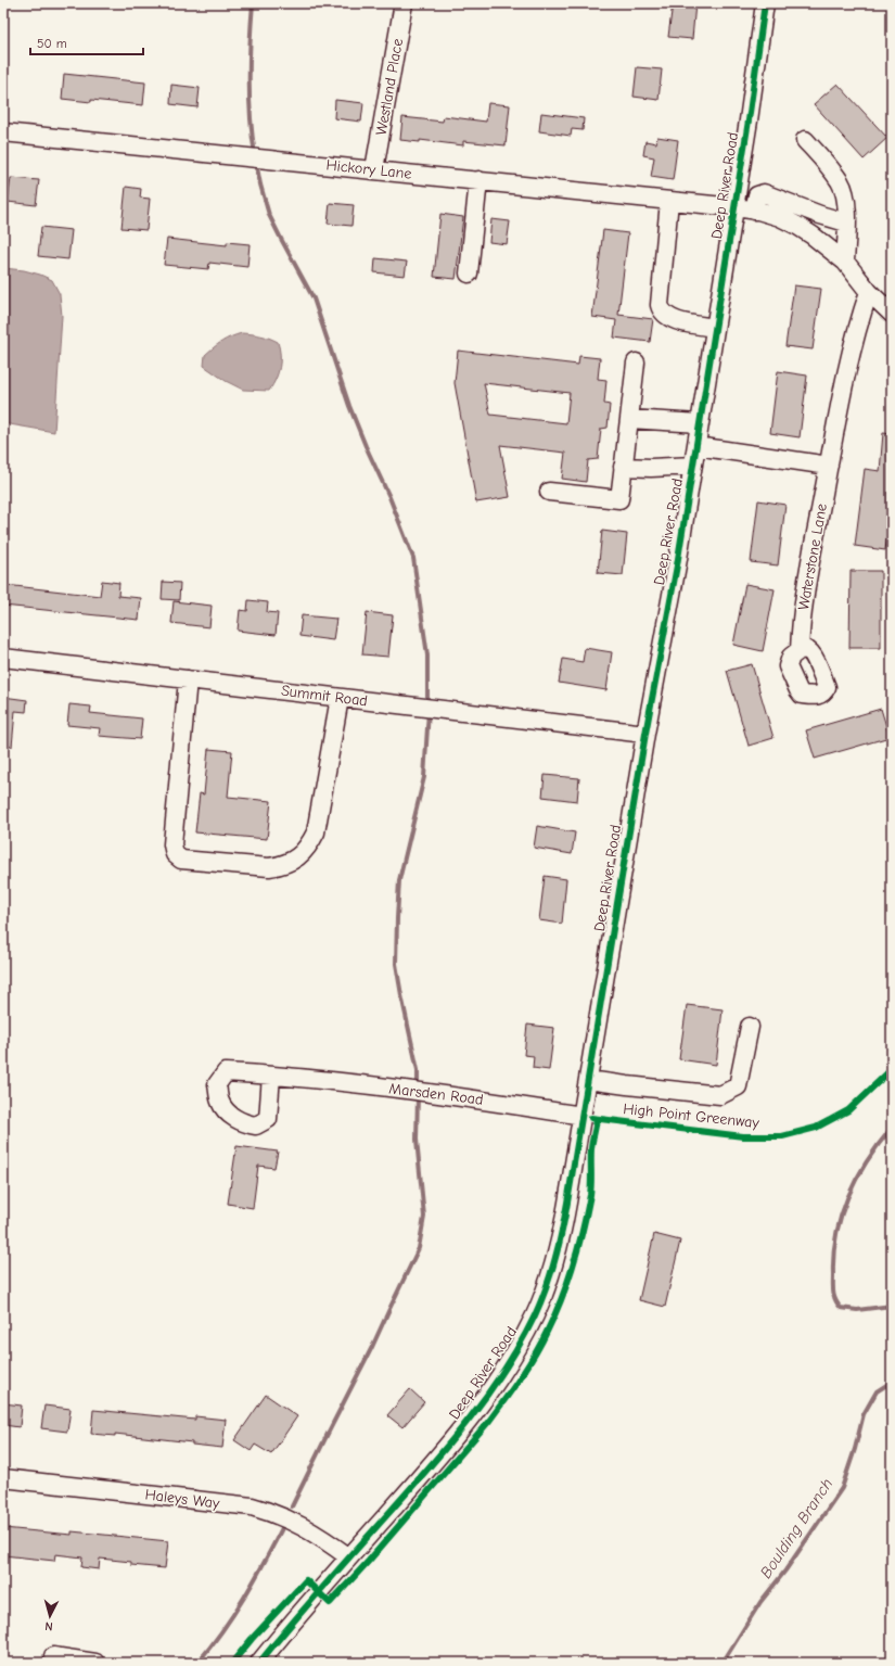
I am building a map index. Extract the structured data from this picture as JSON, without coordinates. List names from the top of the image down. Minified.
{"streets":{"street":["Westland Place","Hickory Lane","Deep River Road","Waterstone Lane","Summit Road","Marsden Road","Haleys Way"],"cycle path":["High Point Greenway"]},"crossings":[["Westland Place","Hickory Lane"],["Hickory Lane","Deep River Road"],["Hickory Lane","Waterstone Lane"],["Deep River Road","Summit Road"],["Deep River Road","Marsden Road"],["Deep River Road","Haleys Way"]],"water":["Boulding Branch"],"scale_bar":"50 m","north":"bottom"}
